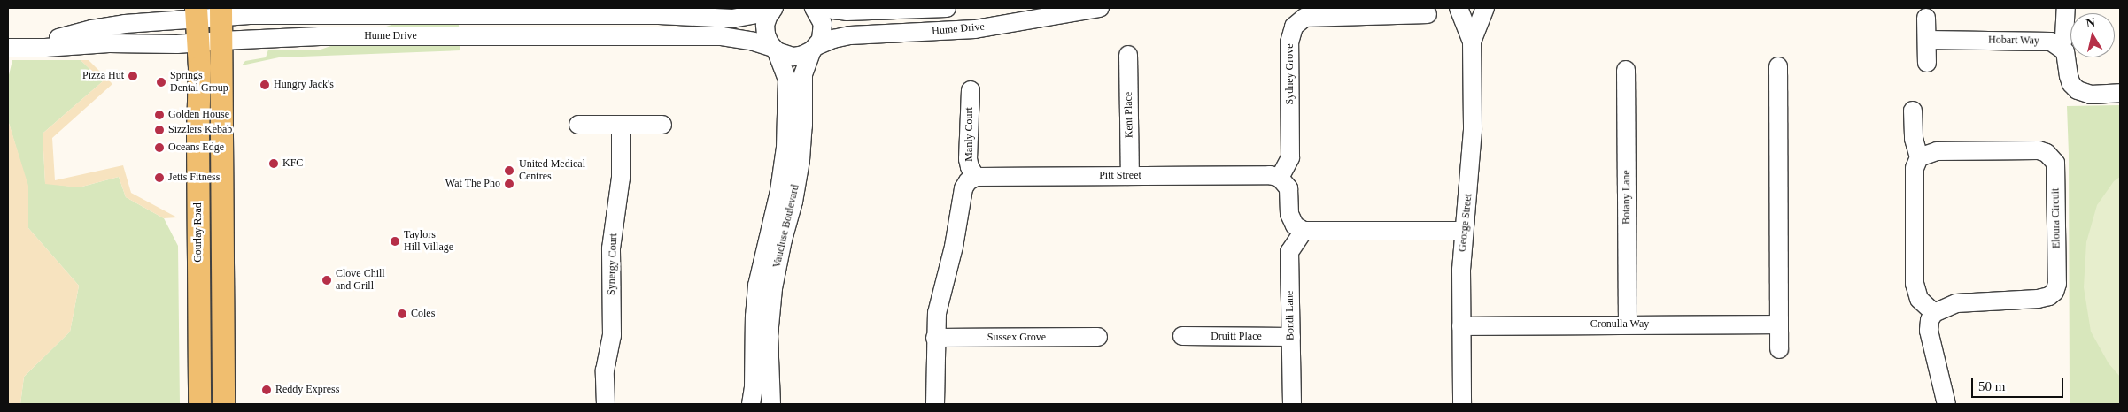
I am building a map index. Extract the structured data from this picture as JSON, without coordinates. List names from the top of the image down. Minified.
{"streets":{"main road":["Gourlay Road"],"street":["Hume Drive","Hobart Way","Sydney Grove","Kent Place","Manly Court","Pitt Street","Botany Lane","Eloura Circuit","George Street","Vaucluse Boulevard","Synergy Court","Bondi Lane","Cronulla Way","Druitt Place","Sussex Grove"]},"crossings":[["Hume Drive","Vaucluse Boulevard"],["Hume Drive","Gourlay Road"],["Sydney Grove","Pitt Street"],["Kent Place","Pitt Street"],["Manly Court","Pitt Street"],["Botany Lane","Cronulla Way"],["George Street","Cronulla Way"],["Bondi Lane","Druitt Place"]],"places":["Pizza Hut","Springs Dental Group","Hungry Jack's","Golden House","Sizzlers Kebab","Oceans Edge","KFC","United Medical Centres","Jetts Fitness","Wat The Pho","Taylors Hill Village","Clove Chill and Grill","Coles","Reddy Express"],"scale_bar":"50 m","north":"top"}
